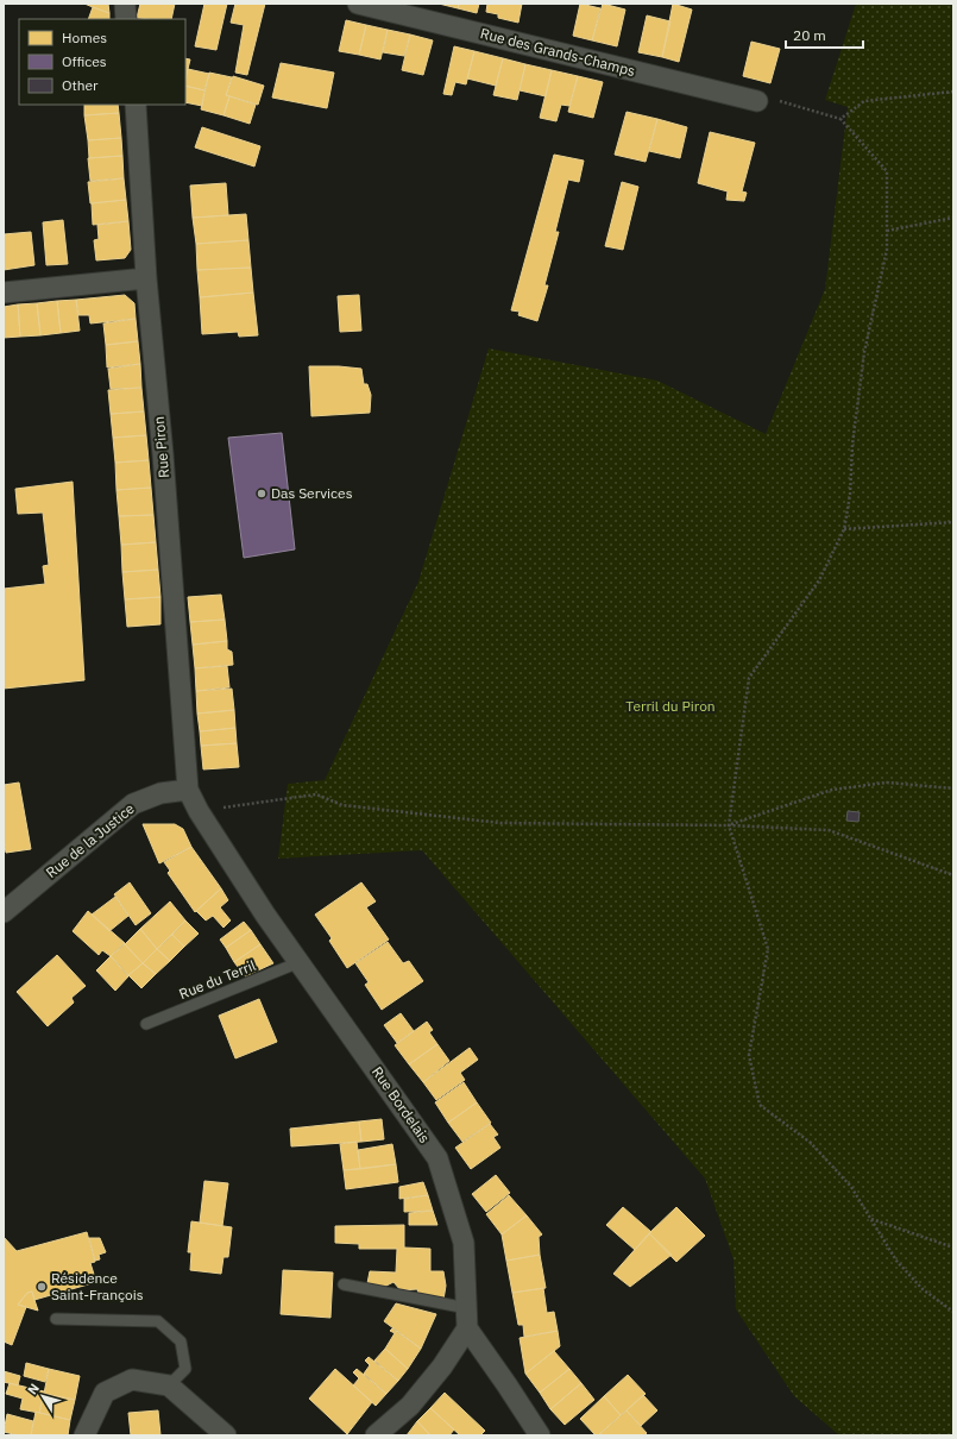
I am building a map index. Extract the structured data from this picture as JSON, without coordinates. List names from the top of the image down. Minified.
{"streets":{"street":["Rue des Grands-Champs","Rue Piron","Rue de la Justice","Rue Bordelais"],"lane":["Rue du Terril"]},"crossings":[["Rue Piron","Rue de la Justice"],["Rue Piron","Rue Bordelais"],["Rue de la Justice","Rue Bordelais"],["Rue du Terril","Rue Bordelais"]],"parks":["Terril du Piron"],"places":["Das Services","Résidence Saint-François"],"legend":["Homes","Offices","Other"],"scale_bar":"20 m","north":"top left"}
